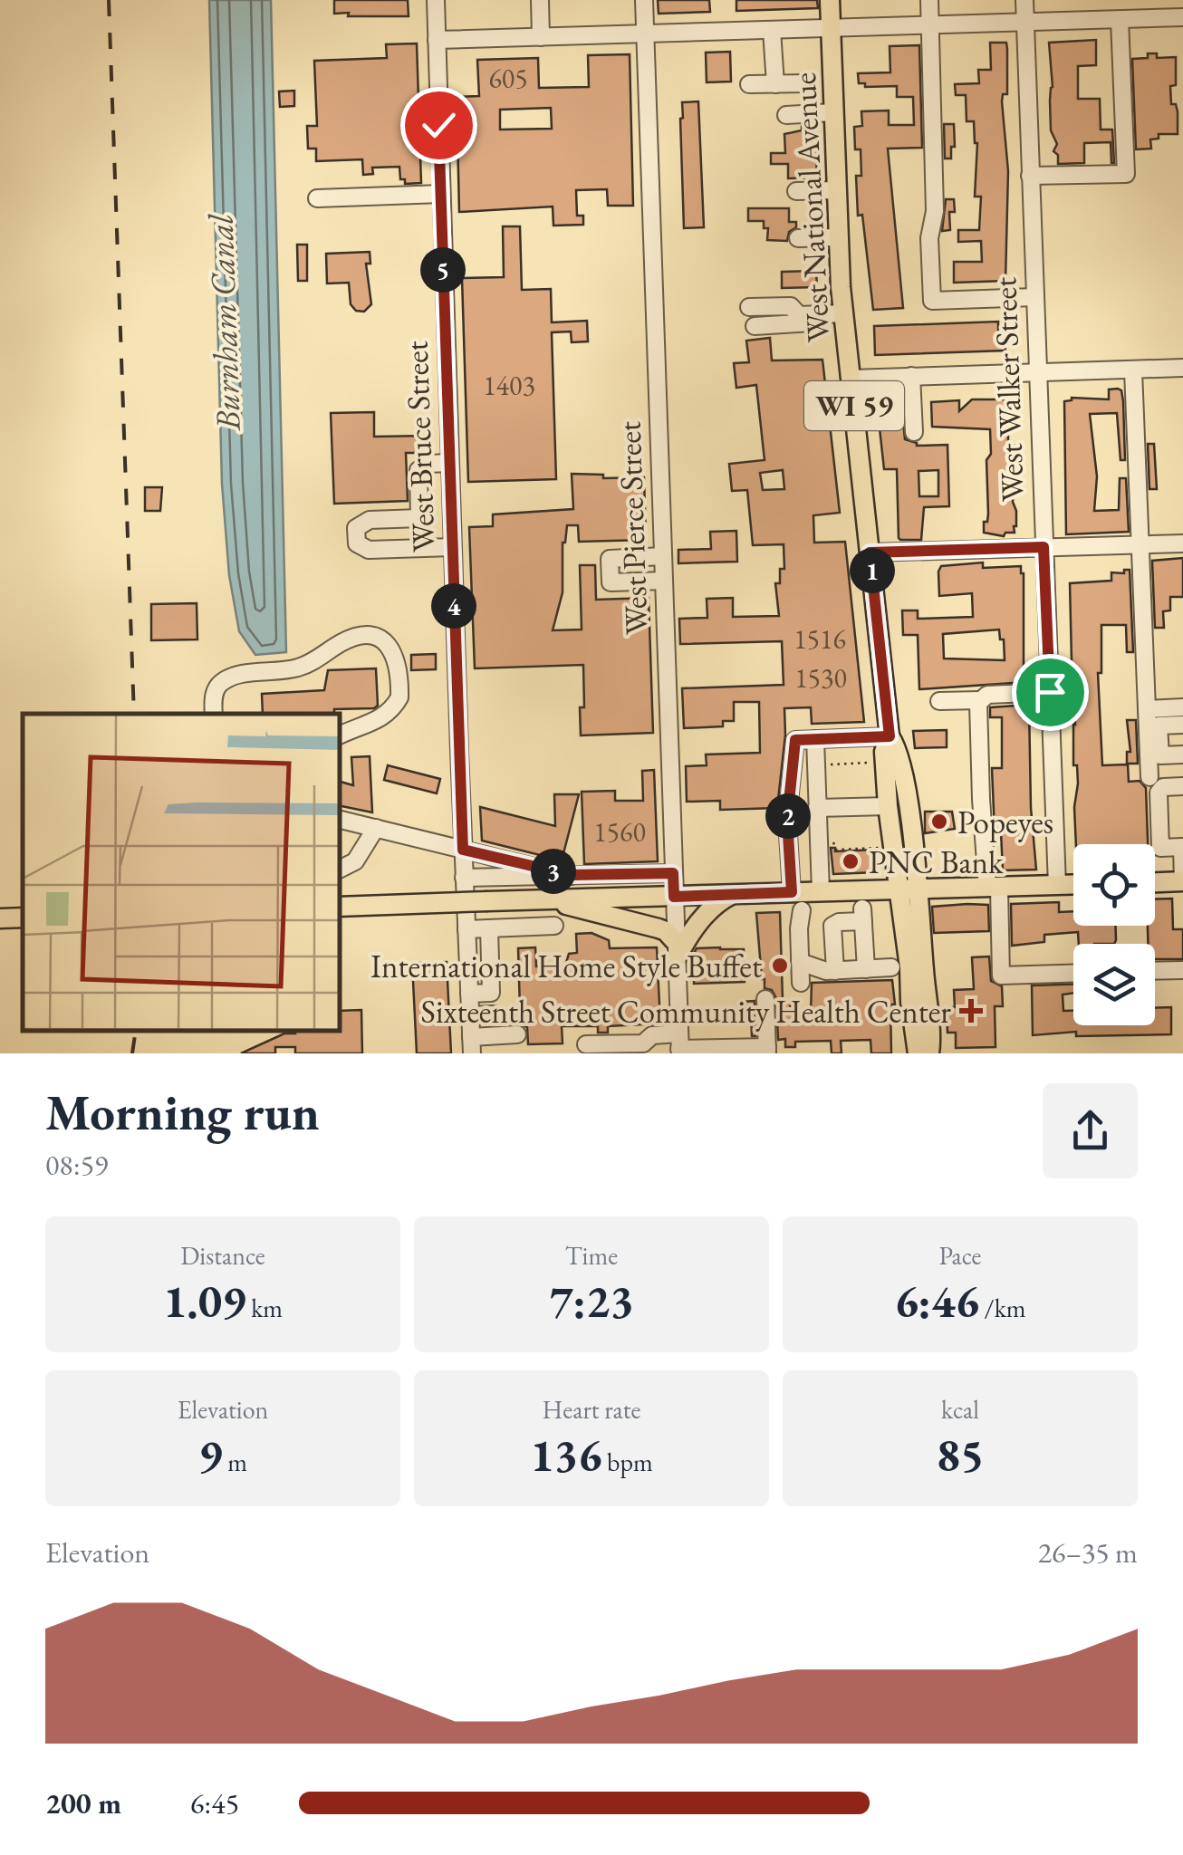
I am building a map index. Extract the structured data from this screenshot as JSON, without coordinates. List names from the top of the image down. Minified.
{"streets":{"main road":["West National Avenue","WI 59"],"street":["West Walker Street","West Bruce Street","West Pierce Street"]},"water":["Burnham Canal"],"places":{"other":["Popeyes","PNC Bank","International Home Style Buffet"],"health":["Sixteenth Street Community Health Center"]},"house_numbers":["605","1403","1516","1530","1560"],"page":{"pins":["5","1","4","2","3"],"heading":["Morning run","08:59"],"stats":[["Distance","1.09 km"],["Time","7:23"],["Pace","6:46 /km"],["Elevation","9 m"],["Heart rate","136 bpm"],["kcal","85"]],"chart":["Elevation","26–35 m"],"list":[{"name":"200 m","note":"6:45"}]}}
